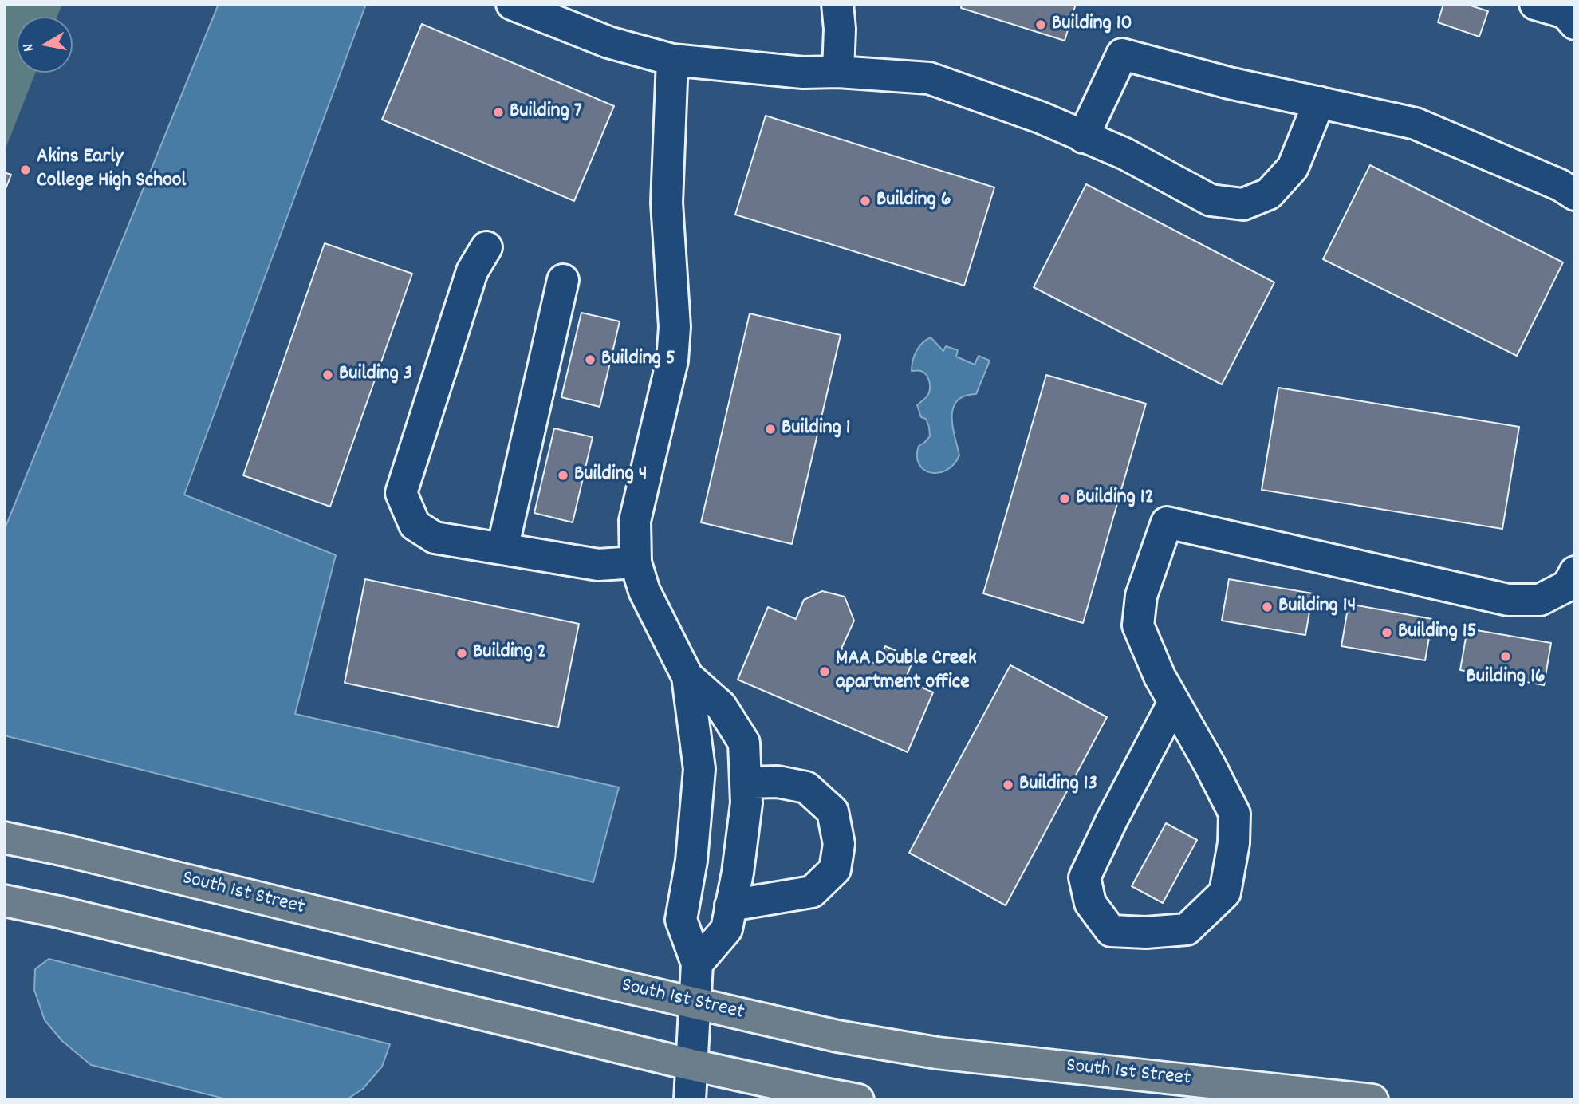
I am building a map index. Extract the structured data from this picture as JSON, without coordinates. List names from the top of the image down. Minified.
{"streets":{"main road":["South 1st Street"]},"places":["Building 10","Building 7","Akins Early College High School","Building 6","Building 5","Building 3","Building 1","Building 4","Building 12","Building 14","Building 15","Building 2","Building 16","MAA Double Creek apartment office","Building 13"],"north":"left"}
